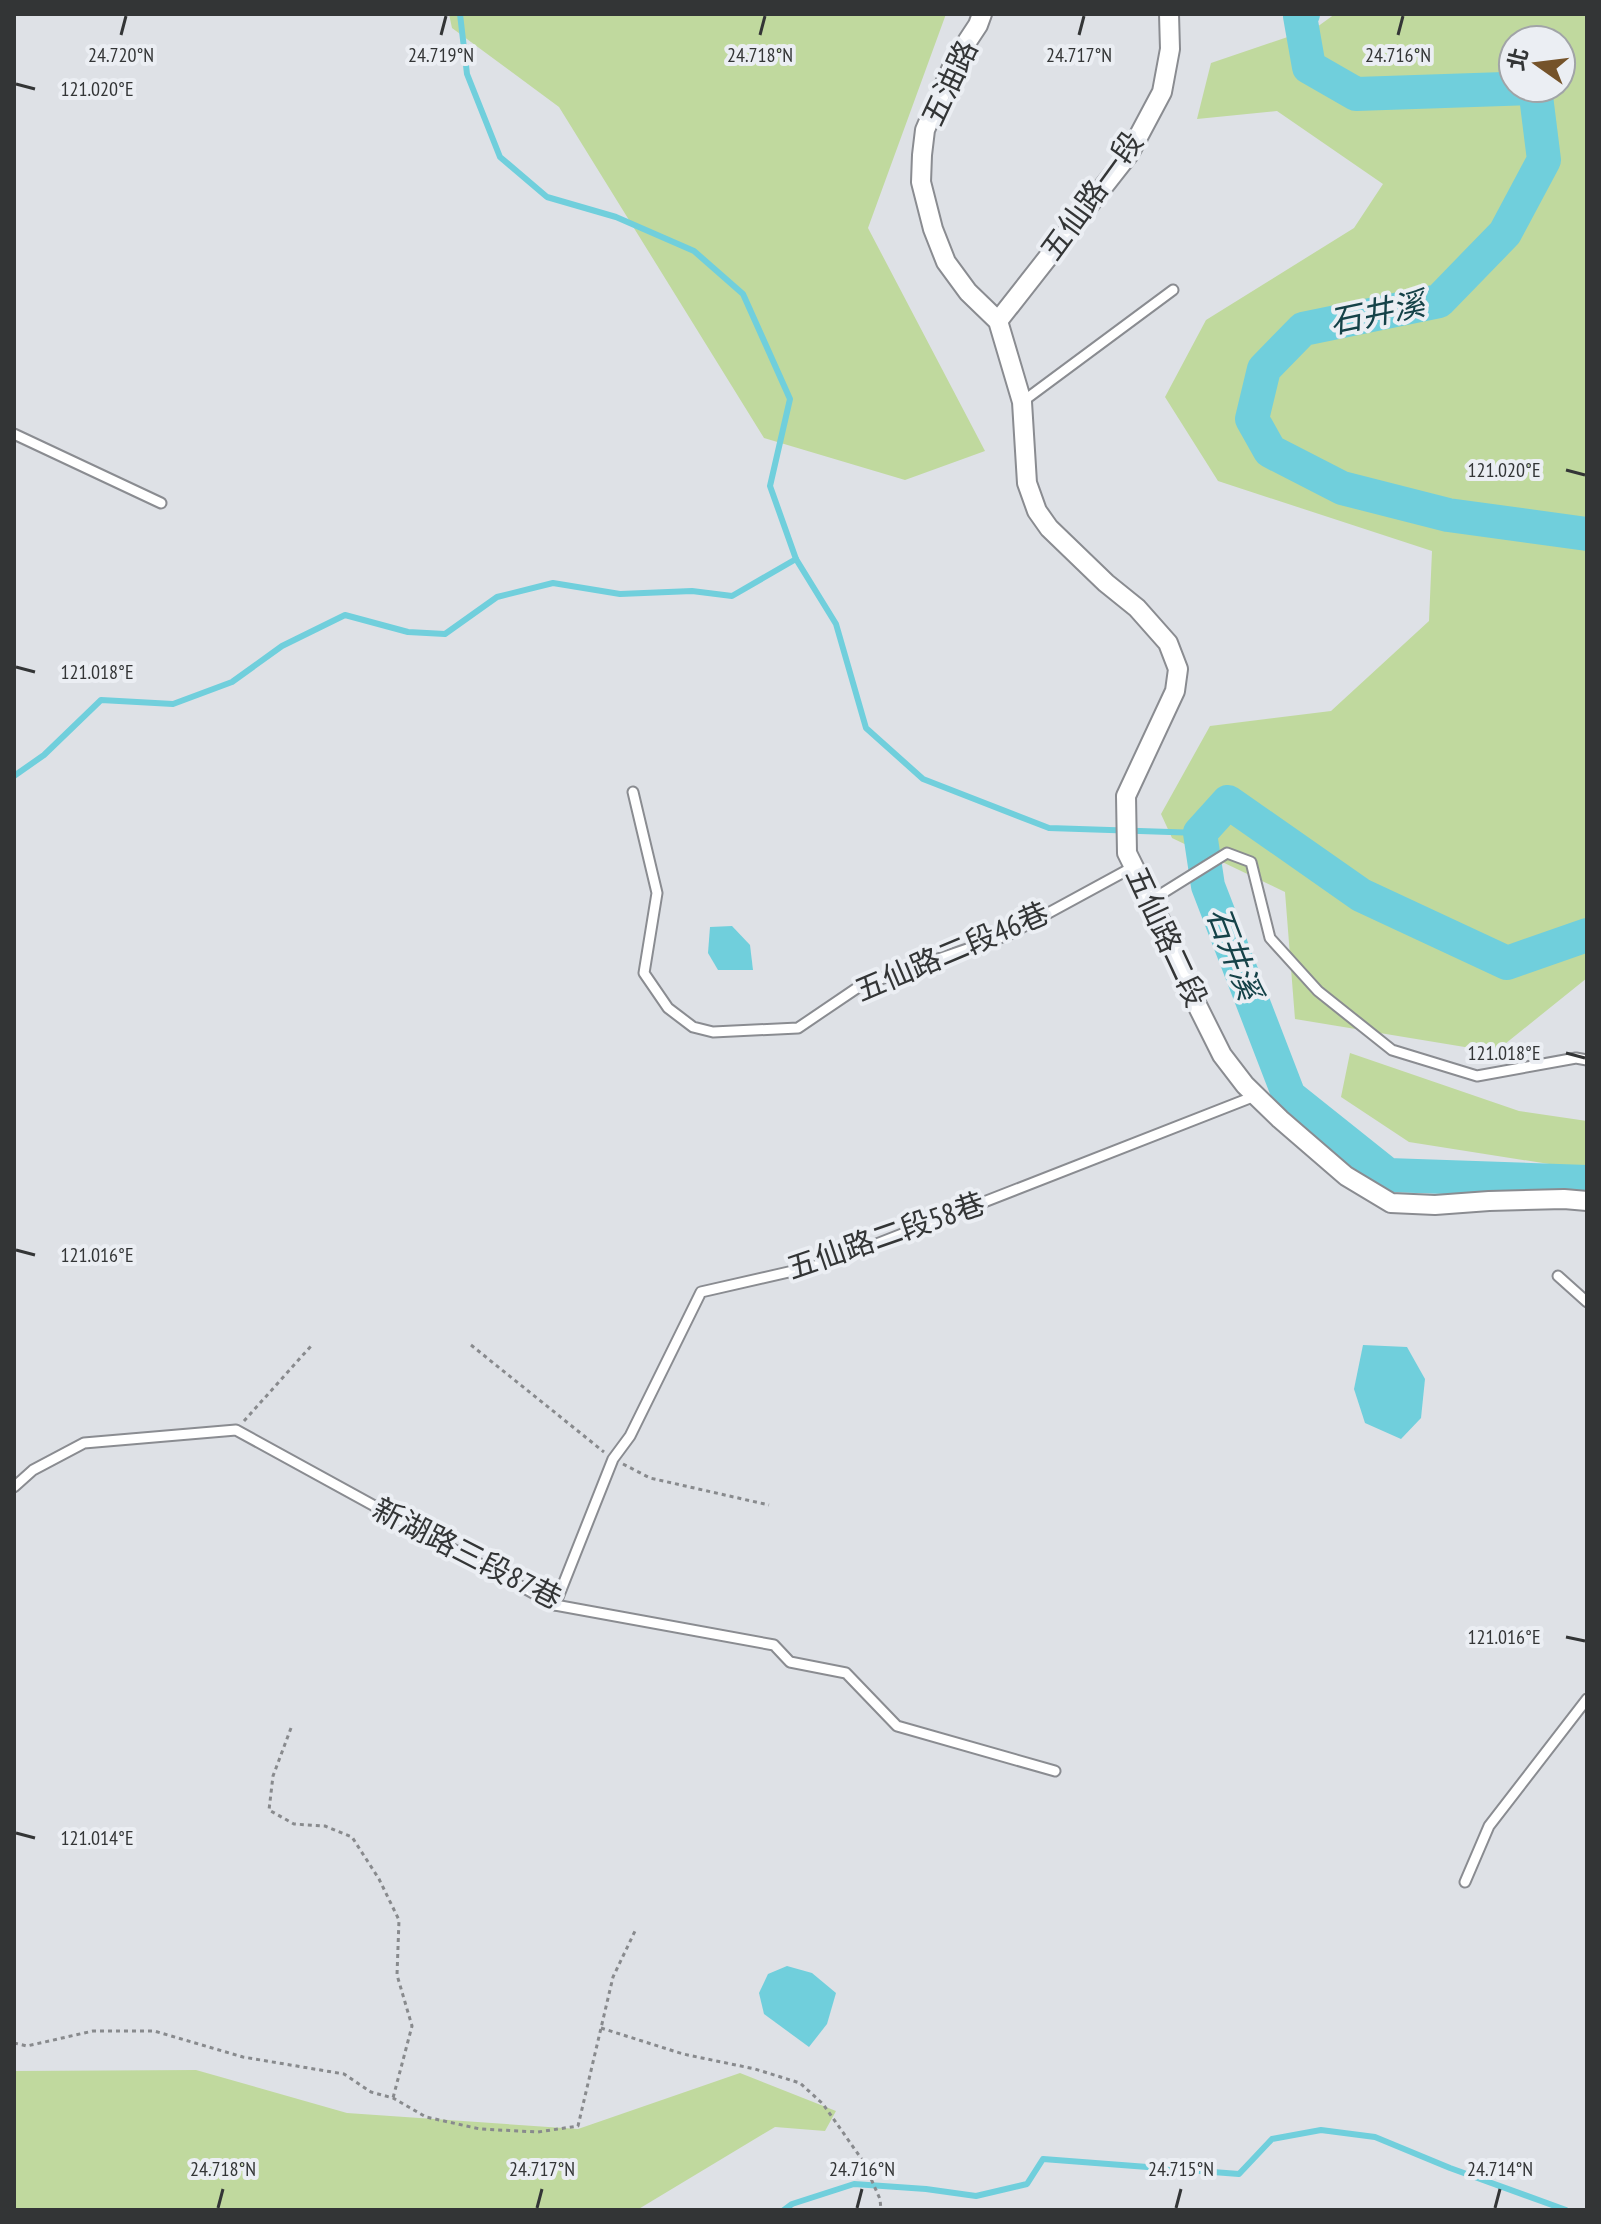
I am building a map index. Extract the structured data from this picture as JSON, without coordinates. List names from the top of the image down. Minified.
{"streets":{"street":["五油路","五仙路一段","五仙路二段"],"lane":["五仙路二段46巷","五仙路二段58巷","新湖路三段87巷"]},"crossings":[["五油路","五仙路一段"],["五油路","五仙路二段"],["五仙路一段","五仙路二段"],["五仙路二段","五仙路二段46巷"],["五仙路二段","五仙路二段58巷"],["五仙路二段58巷","新湖路三段87巷"]],"water":["石井溪"],"north":"left","coordinates":["24.720°N","24.719°N","24.718°N","24.717°N","24.716°N","121.020°E","121.018°E","121.016°E","121.014°E","24.715°N","24.714°N"]}
